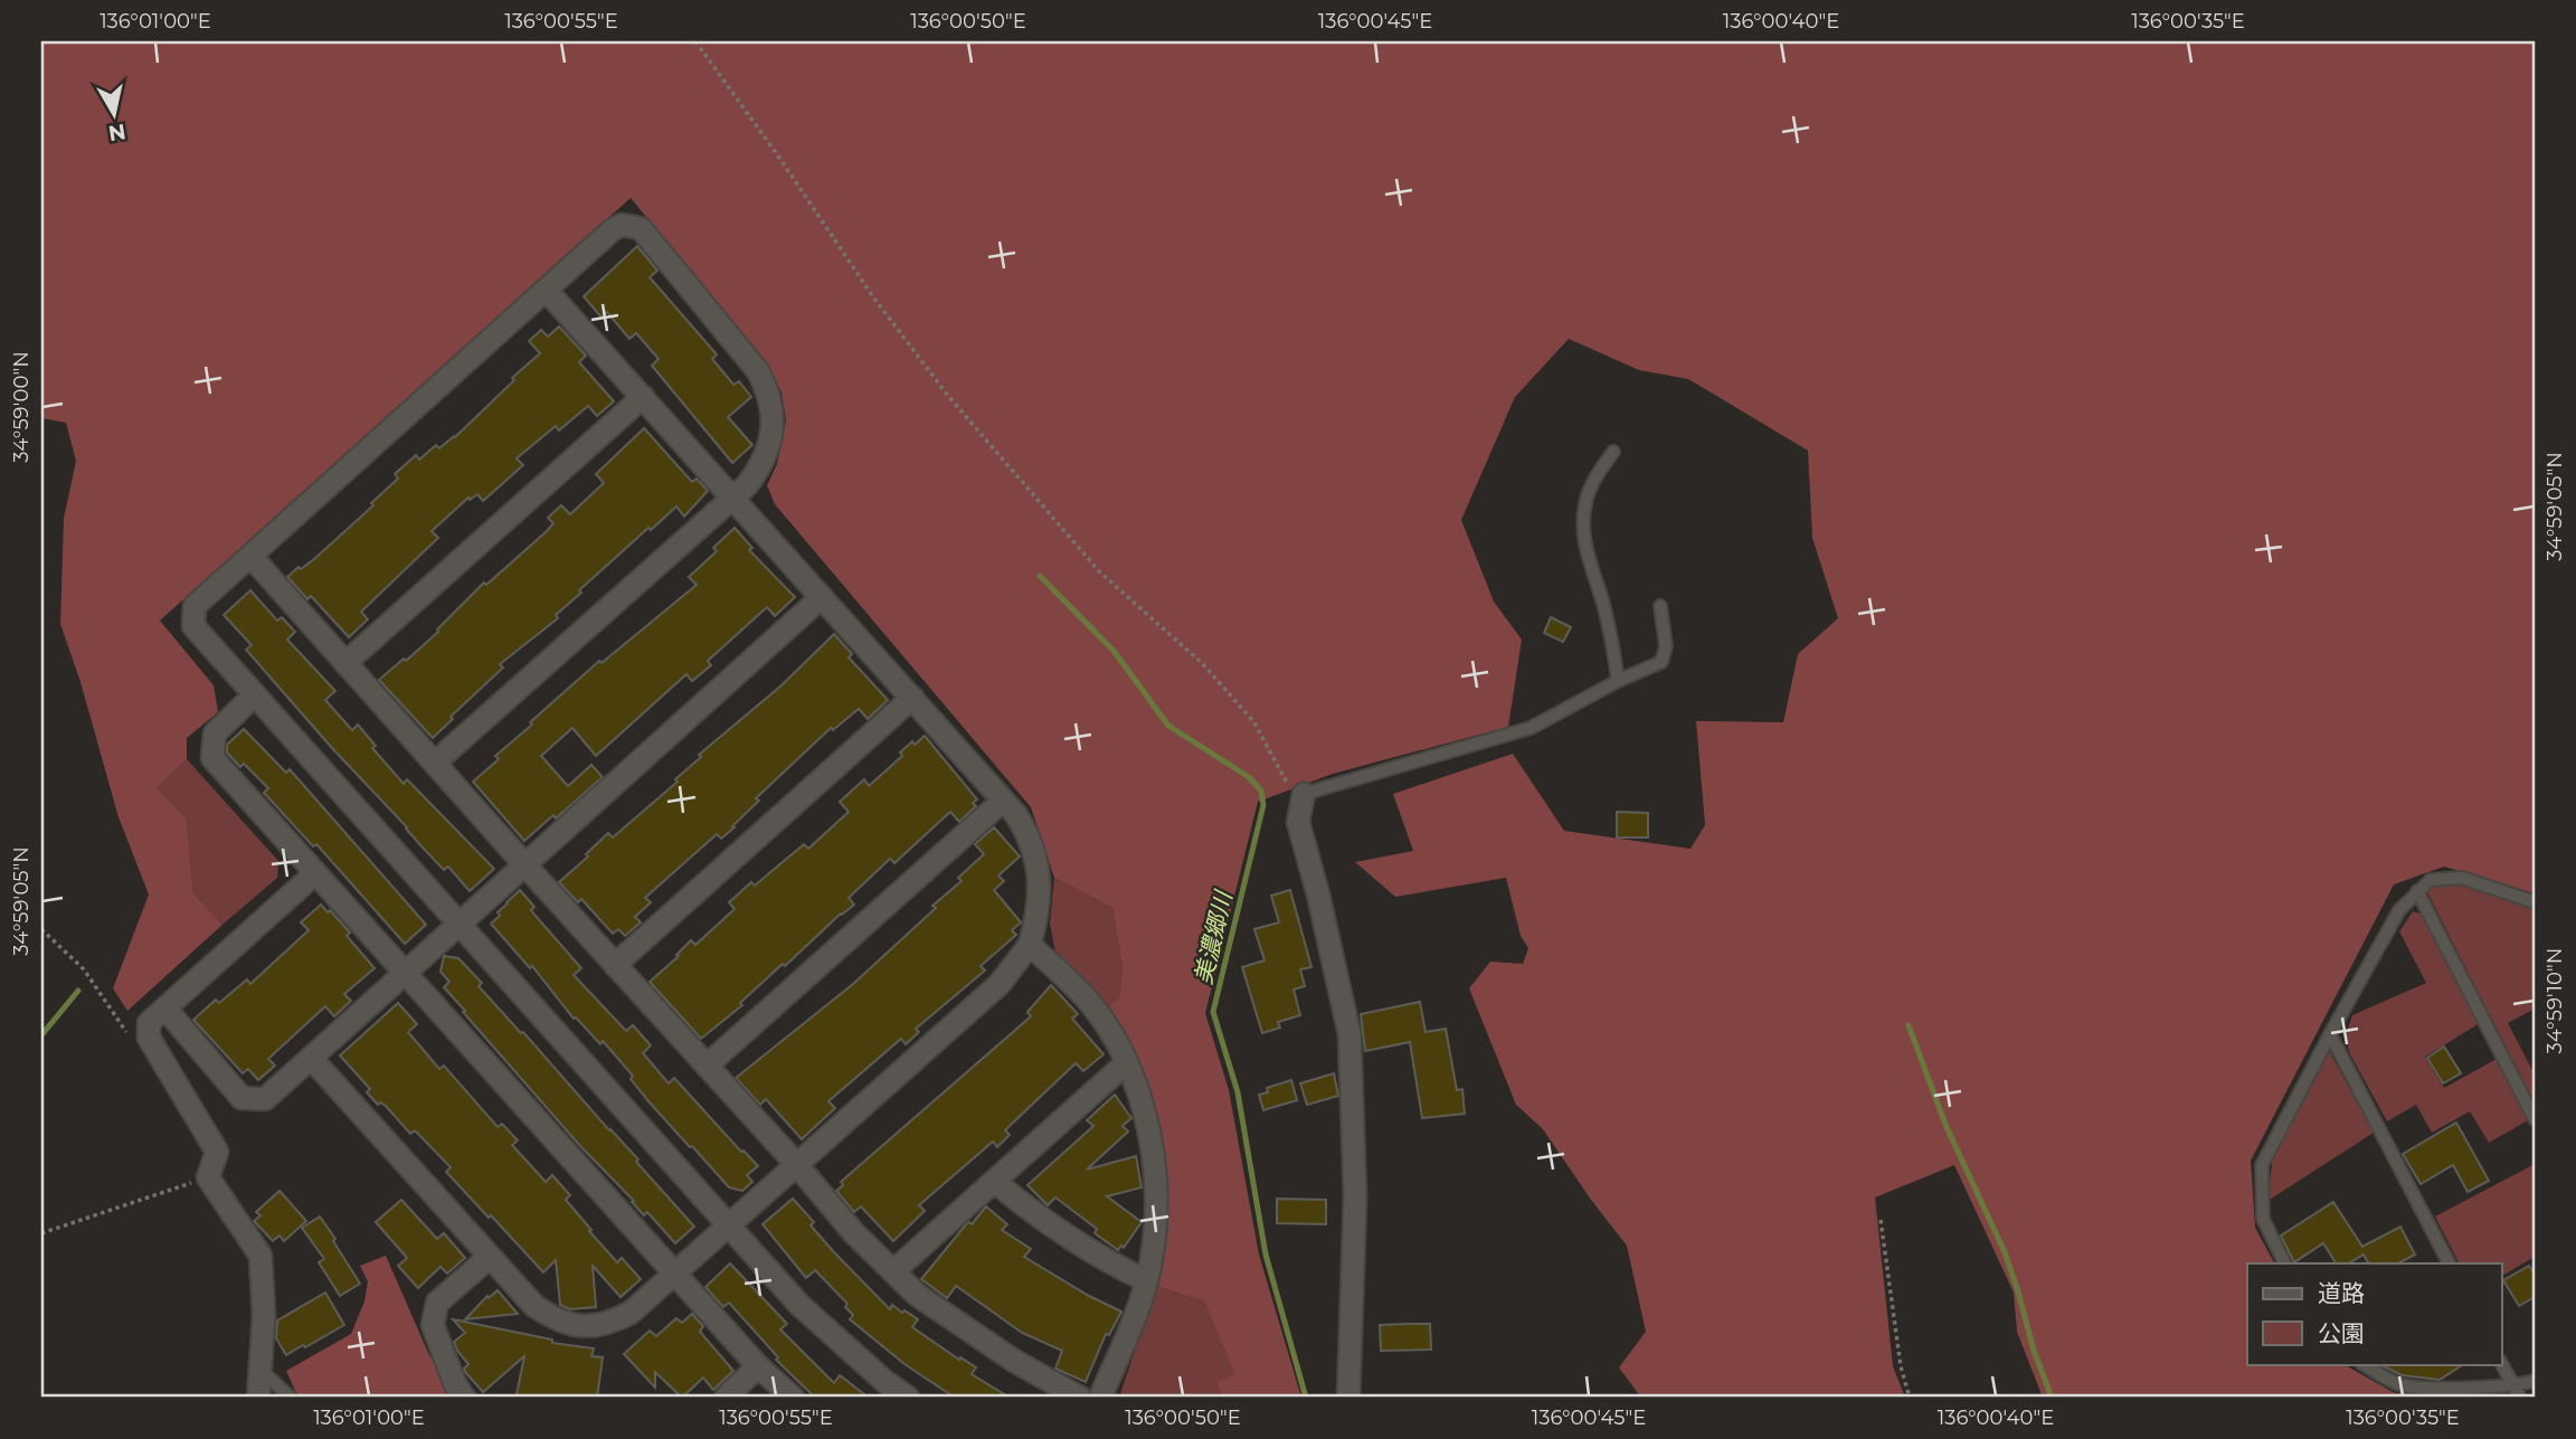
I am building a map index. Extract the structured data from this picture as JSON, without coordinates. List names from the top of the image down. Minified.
{"water":["美濃郷川"],"legend":["道路","公園"],"north":"bottom","coordinates":["136°01'00\"E","136°00'55\"E","136°00'50\"E","136°00'45\"E","136°00'40\"E","136°00'35\"E","34°59'00\"N","34°59'05\"N","34°59'10\"N"]}
